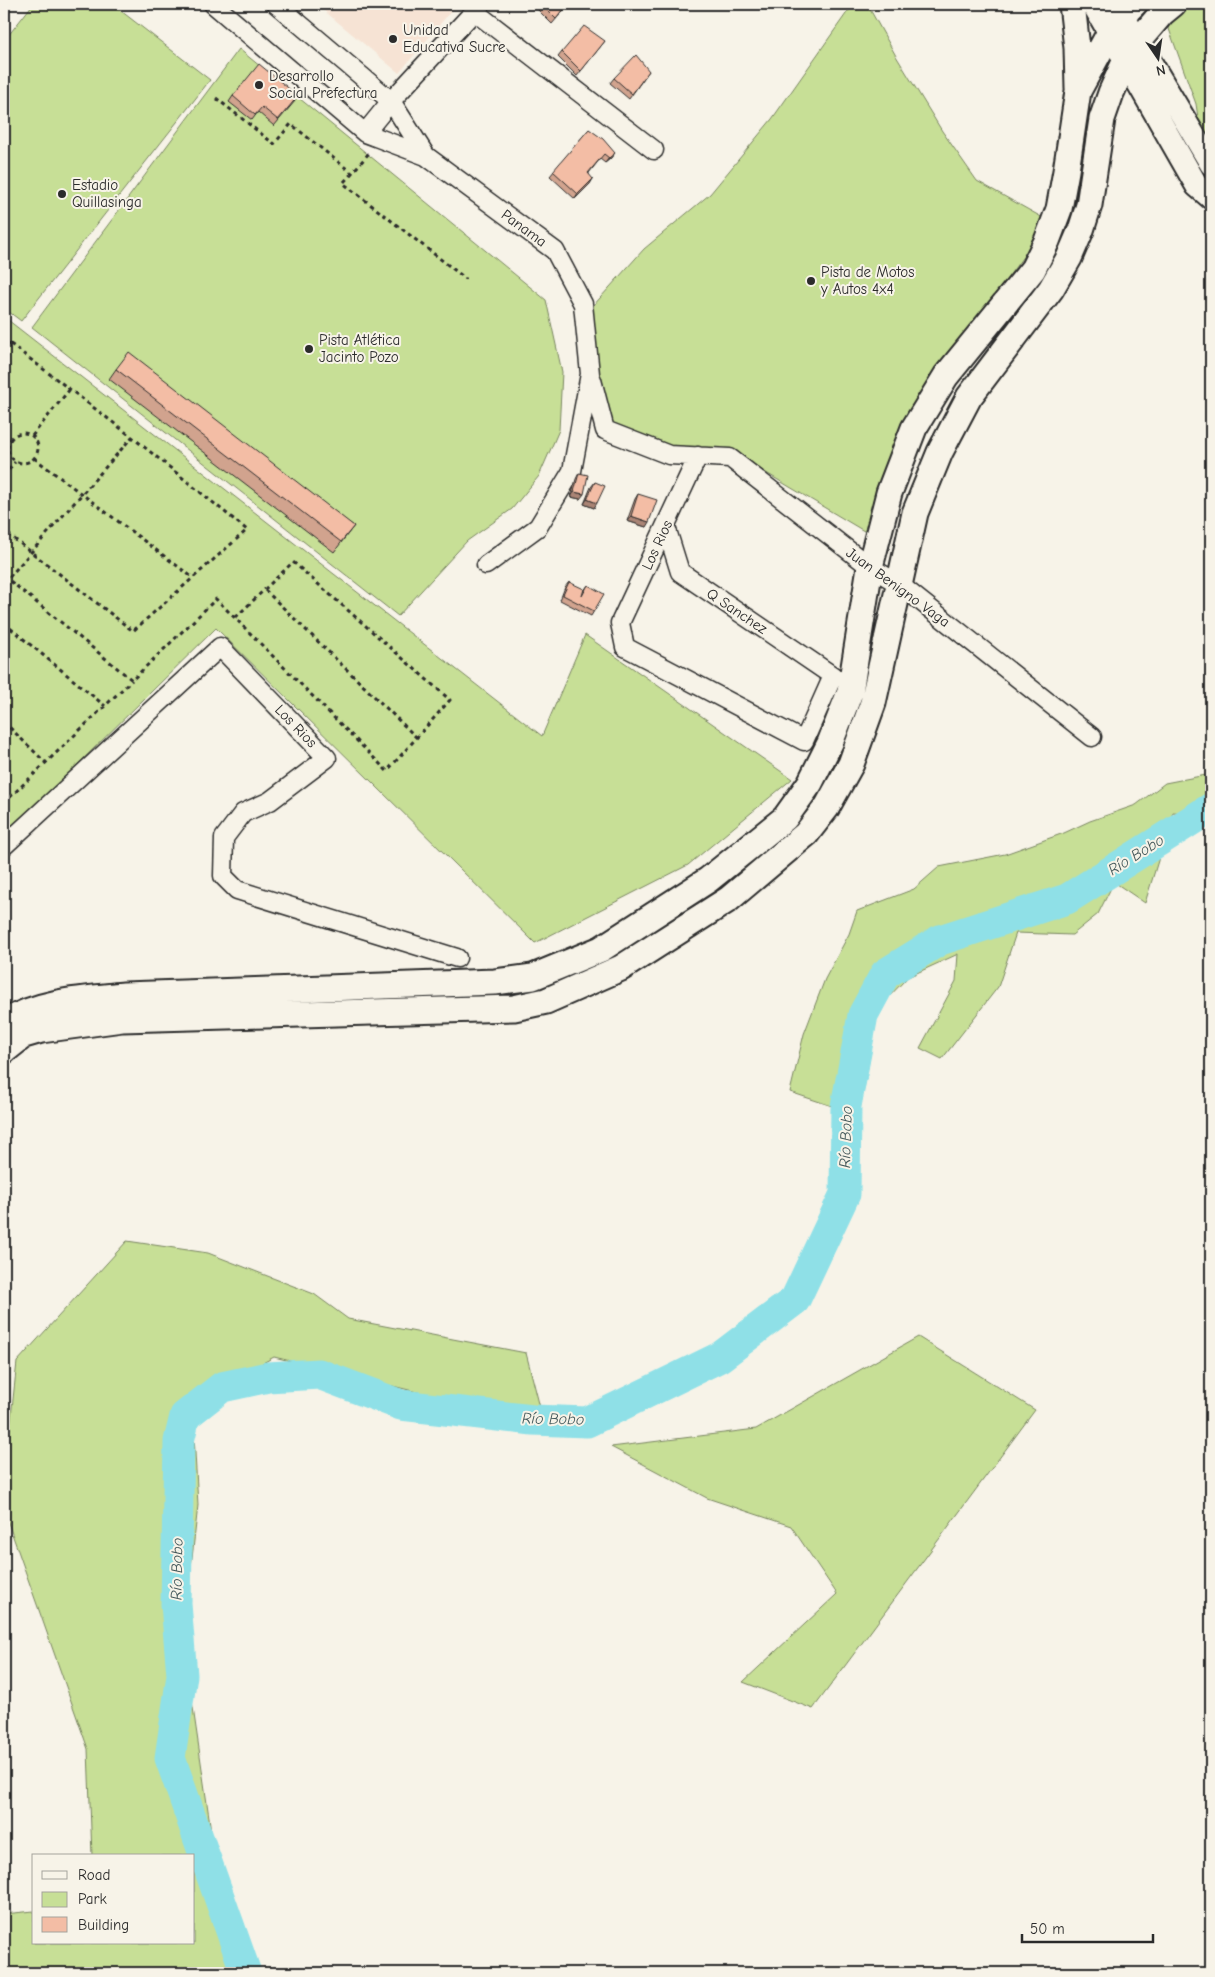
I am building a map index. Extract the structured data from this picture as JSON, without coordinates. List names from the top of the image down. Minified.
{"streets":{"street":["Panama","Los Rios","Juan Benigno Vaga","Q Sanchez"]},"crossings":[["Los Rios","Juan Benigno Vaga"],["Los Rios","Q Sanchez"]],"water":["Río Bobo"],"places":["Unidad Educativa Sucre","Desarrollo Social Prefectura","Estadio Quillasinga","Pista de Motos y Autos 4x4","Pista Atlética Jacinto Pozo"],"legend":["Road","Park","Building"],"scale_bar":"50 m","north":"bottom"}
